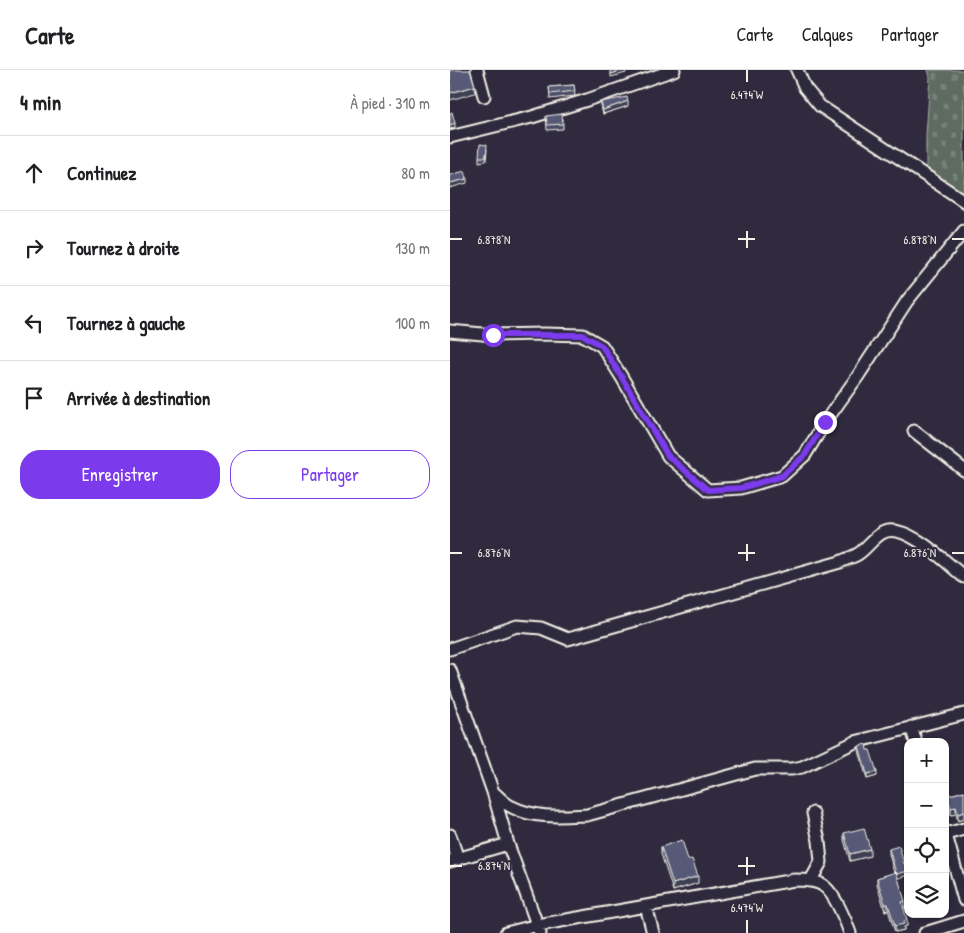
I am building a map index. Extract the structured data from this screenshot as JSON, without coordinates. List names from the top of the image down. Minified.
{"page":{"header":"Carte","nav":["Carte","Calques","Partager"],"heading":["4 min","À pied · 310 m"],"list":[["Continuez","80 m"],["Tournez à droite","130 m"],["Tournez à gauche","100 m"],"Arrivée à destination"],"buttons":["Enregistrer","Partager"],"map_buttons":["+","−"]},"coordinates":["6.474°W","6.878°N","6.876°N","6.874°N"]}
